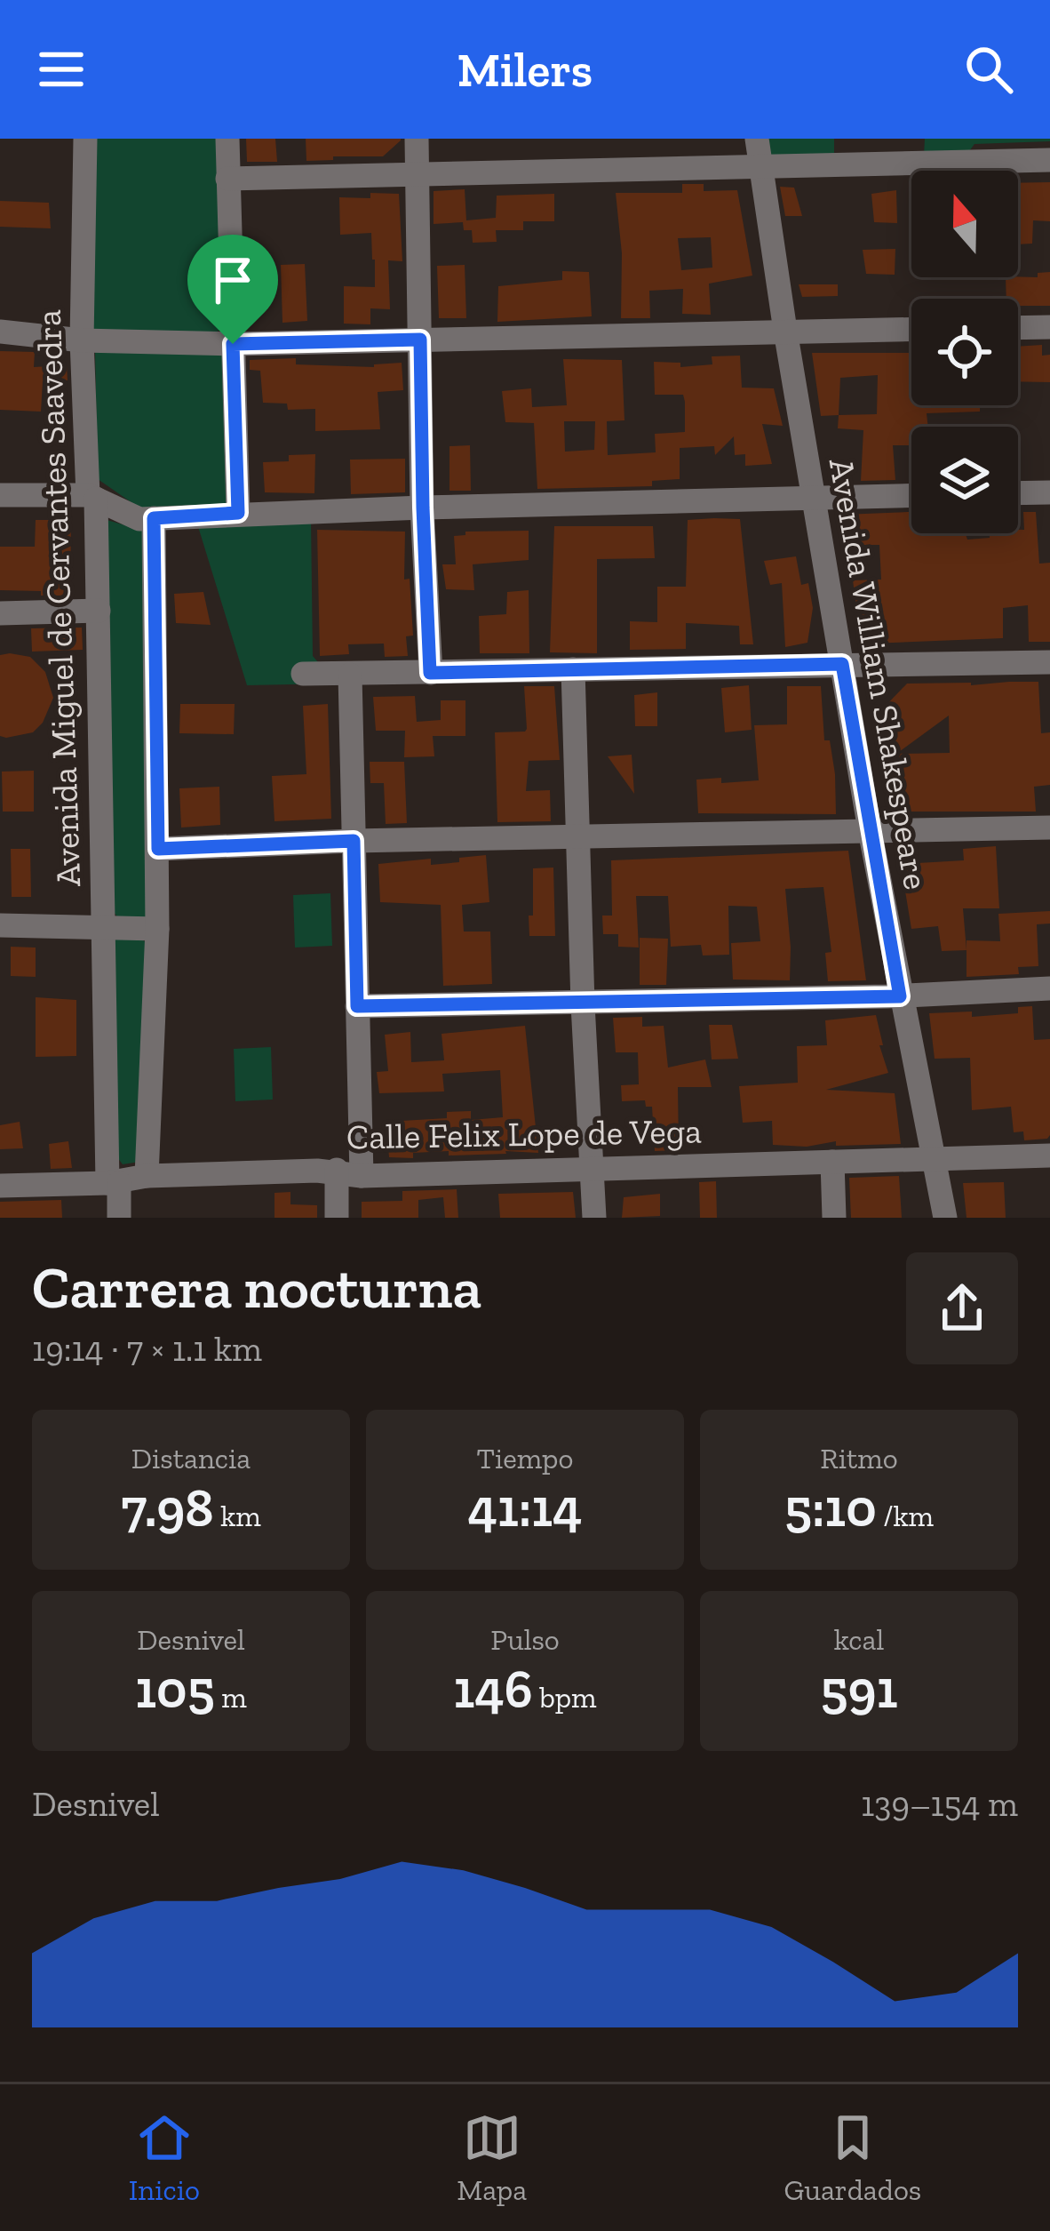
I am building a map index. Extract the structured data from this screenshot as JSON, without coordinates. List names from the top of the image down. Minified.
{"streets":{"street":["Avenida Miguel de Cervantes Saavedra","Avenida William Shakespeare","Calle Felix Lope de Vega"]},"crossings":[["Avenida Miguel de Cervantes Saavedra","Calle Felix Lope de Vega"],["Avenida William Shakespeare","Calle Felix Lope de Vega"]],"north":"top","page":{"header":"Milers","heading":["Carrera nocturna","19:14 · 7 × 1.1 km"],"stats":[["Distancia","7.98 km"],["Tiempo","41:14"],["Ritmo","5:10 /km"],["Desnivel","105 m"],["Pulso","146 bpm"],["kcal","591"]],"chart":["Desnivel","139–154 m"],"tabs":["Inicio","Mapa","Guardados"]}}
